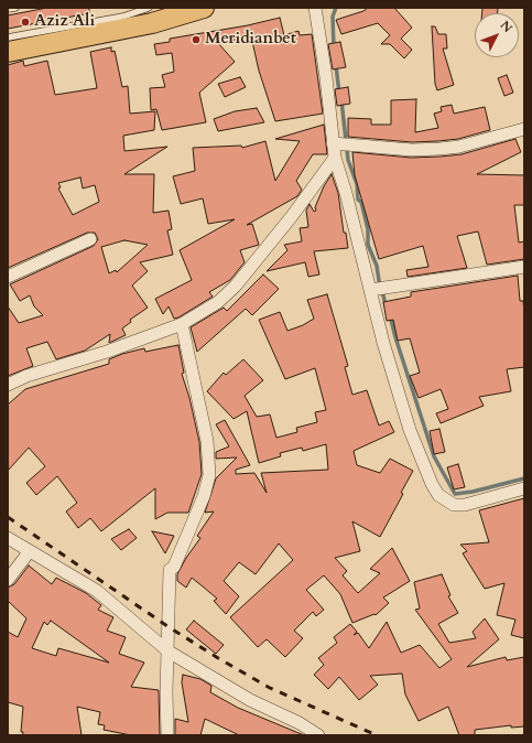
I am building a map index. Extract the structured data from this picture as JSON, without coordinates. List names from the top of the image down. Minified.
{"places":["Aziz Ali","Meridianbet"],"north":"top right"}
